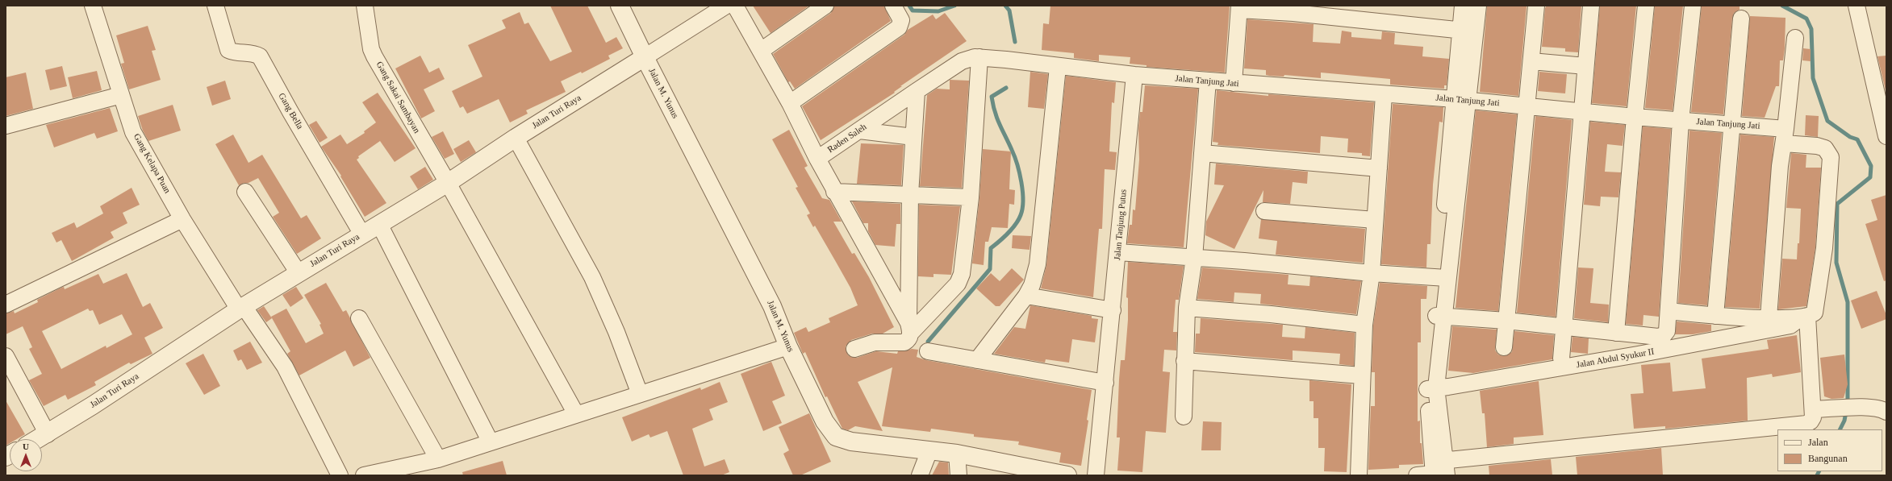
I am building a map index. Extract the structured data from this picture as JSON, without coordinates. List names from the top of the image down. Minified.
{"streets":{"street":["Jalan Tanjung Jati","Jalan M. Yunus","Gang Sakai Sambayan","Gang Bella","Jalan Turi Raya","Raden Saleh","Gang Kelapa Puan","Jalan Tanjung Putus","Jalan Abdul Syukur II"]},"crossings":[["Jalan Tanjung Jati","Jalan Tanjung Putus"],["Jalan Tanjung Jati","Jalan Abdul Syukur II"],["Jalan M. Yunus","Jalan Turi Raya"],["Gang Sakai Sambayan","Jalan Turi Raya"],["Gang Bella","Jalan Turi Raya"],["Jalan Turi Raya","Gang Kelapa Puan"]],"legend":["Jalan","Bangunan"],"north":"top"}
